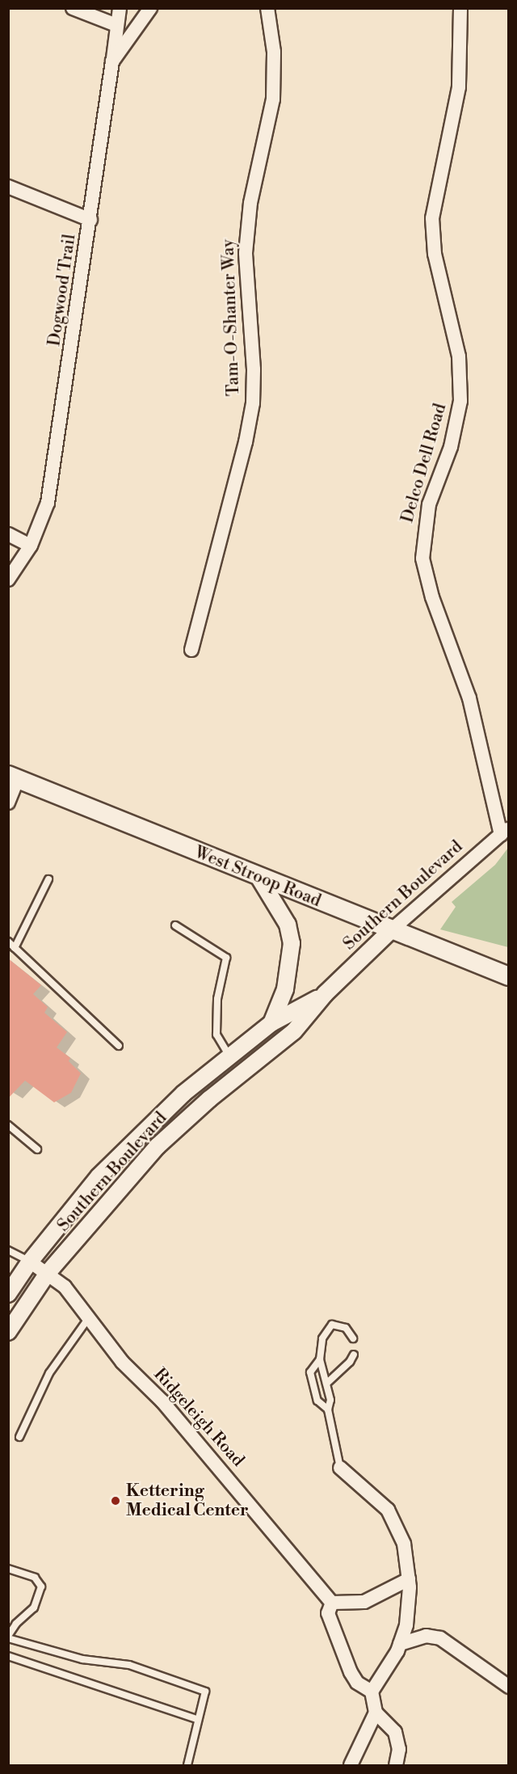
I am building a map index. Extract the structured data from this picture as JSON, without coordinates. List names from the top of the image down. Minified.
{"streets":{"main road":["West Stroop Road"],"street":["Dogwood Trail","Tam-O-Shanter Way","Delco Dell Road","Southern Boulevard","Ridgeleigh Road"]},"crossings":[["Delco Dell Road","Southern Boulevard"],["West Stroop Road","Southern Boulevard"],["Southern Boulevard","Ridgeleigh Road"]],"places":["Kettering Medical Center"]}
